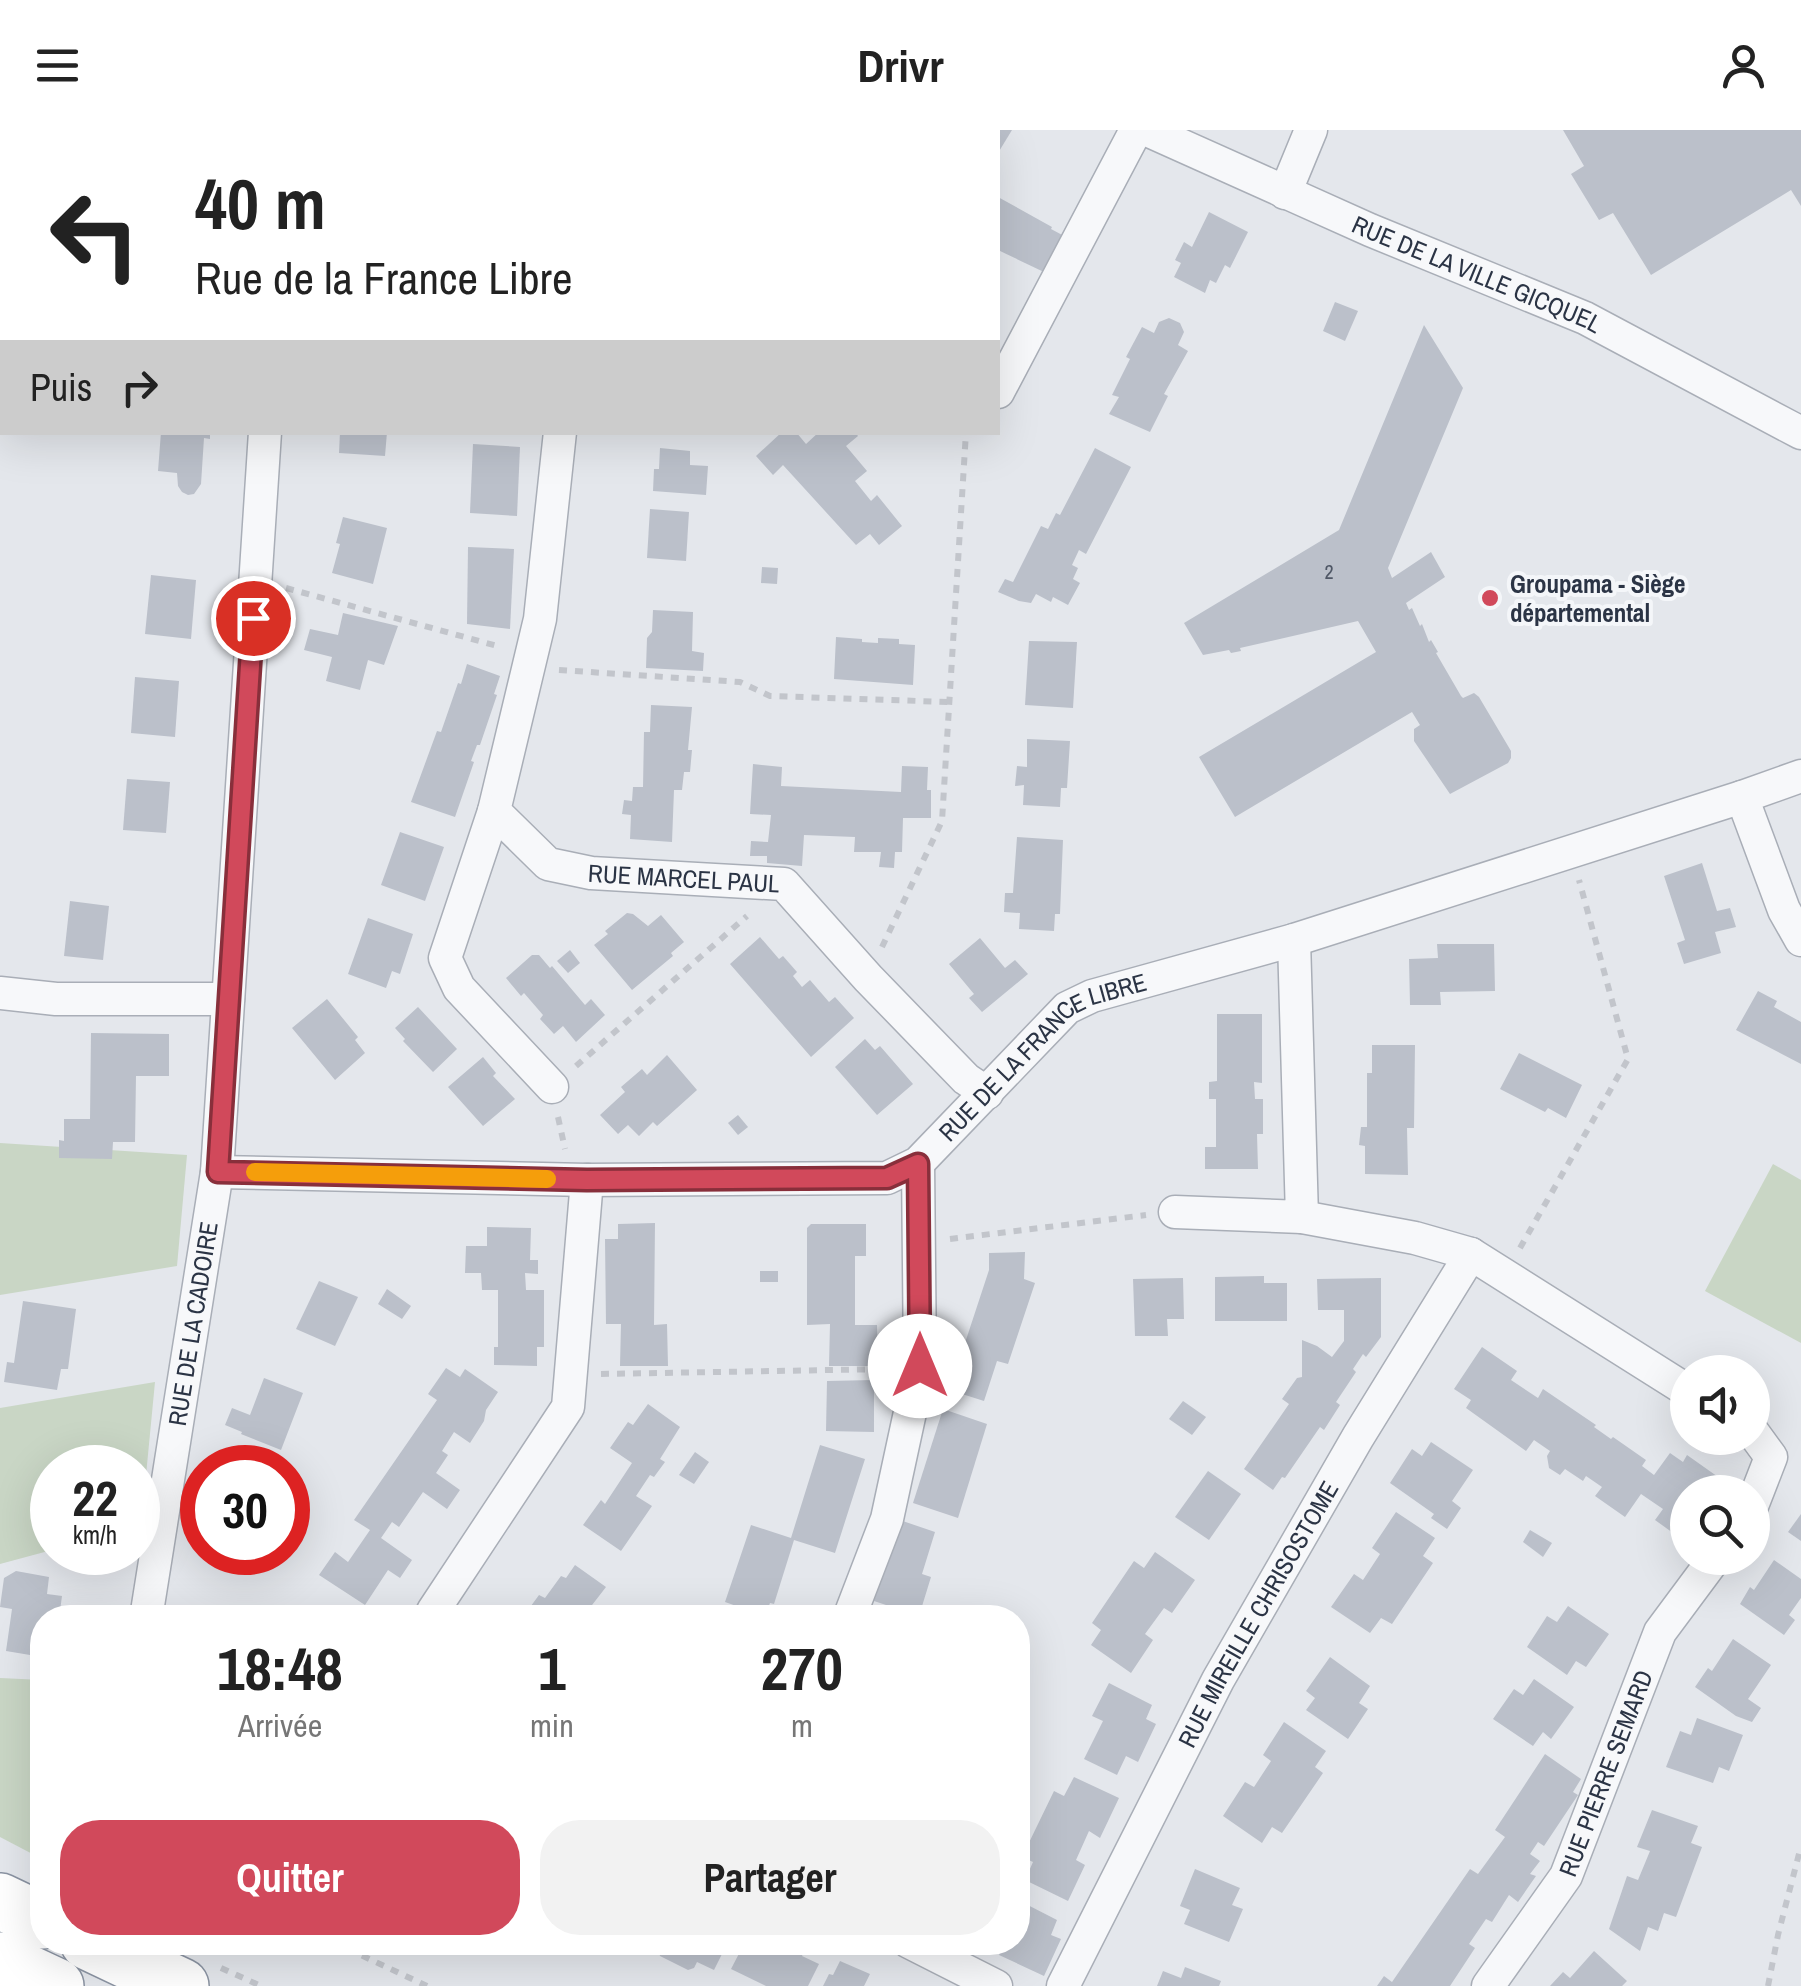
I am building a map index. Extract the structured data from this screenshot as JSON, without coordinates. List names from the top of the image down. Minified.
{"streets":{"street":["RUE DE LA VILLE GICQUEL","RUE MARCEL PAUL","RUE DE LA FRANCE LIBRE","RUE DE LA CADOIRE","RUE MIREILLE CHRISOSTOME","RUE PIERRE SEMARD"]},"crossings":[["RUE MARCEL PAUL","RUE DE LA FRANCE LIBRE"],["RUE DE LA FRANCE LIBRE","RUE DE LA CADOIRE"]],"places":["Groupama - Siège départemental"],"house_numbers":["2"],"page":{"header":"Drivr","turn":["40 m","Rue de la France Libre"],"then":"Puis","speed":"22 km/h","limit":"30","eta":["18:48","Arrivée","1","min","270","m"],"buttons":["Quitter","Partager"]}}
